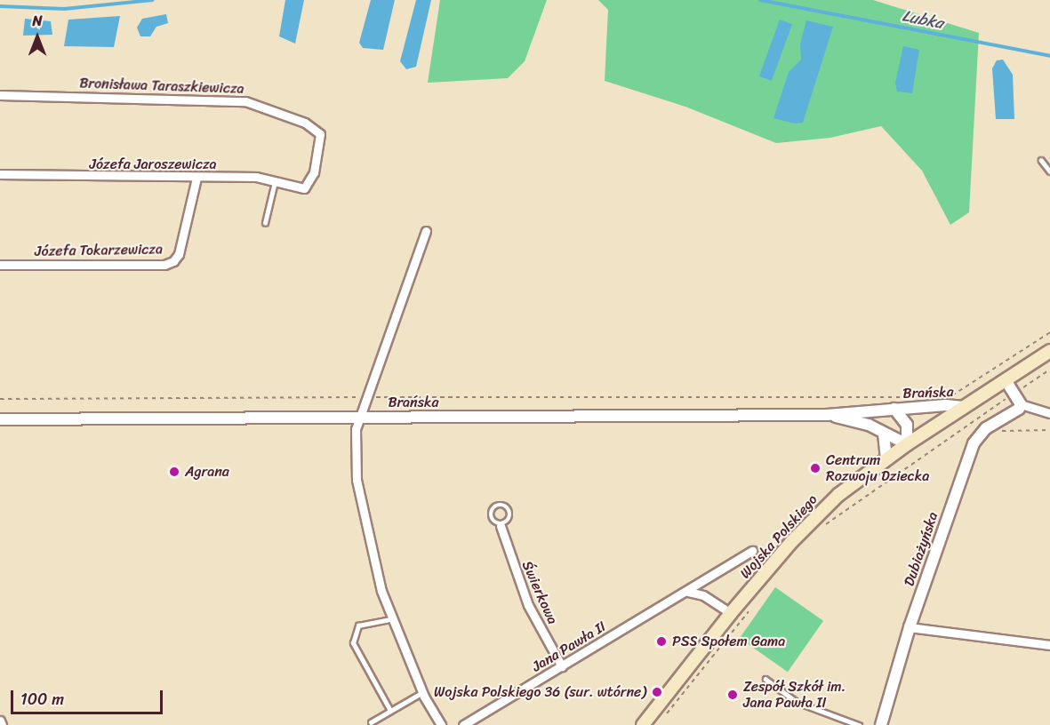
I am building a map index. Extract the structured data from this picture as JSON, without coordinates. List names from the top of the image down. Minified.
{"streets":{"main road":["Wojska Polskiego"],"street":["Bronisława Taraszkiewicza","Józefa Jaroszewicza","Józefa Tokarzewicza","Brańska","Dubiażyńska","Świerkowa","Jana Pawła II"]},"crossings":[["Bronisława Taraszkiewicza","Józefa Jaroszewicza"],["Józefa Jaroszewicza","Józefa Tokarzewicza"],["Brańska","Wojska Polskiego"],["Świerkowa","Jana Pawła II"]],"water":["Lubka"],"places":["Centrum Rozwoju Dziecka","Agrana","PSS Społem Gama","Wojska Polskiego 36 (sur. wtórne)","Zespół Szkół im. Jana Pawła II"],"scale_bar":"100 m","north":"top"}
